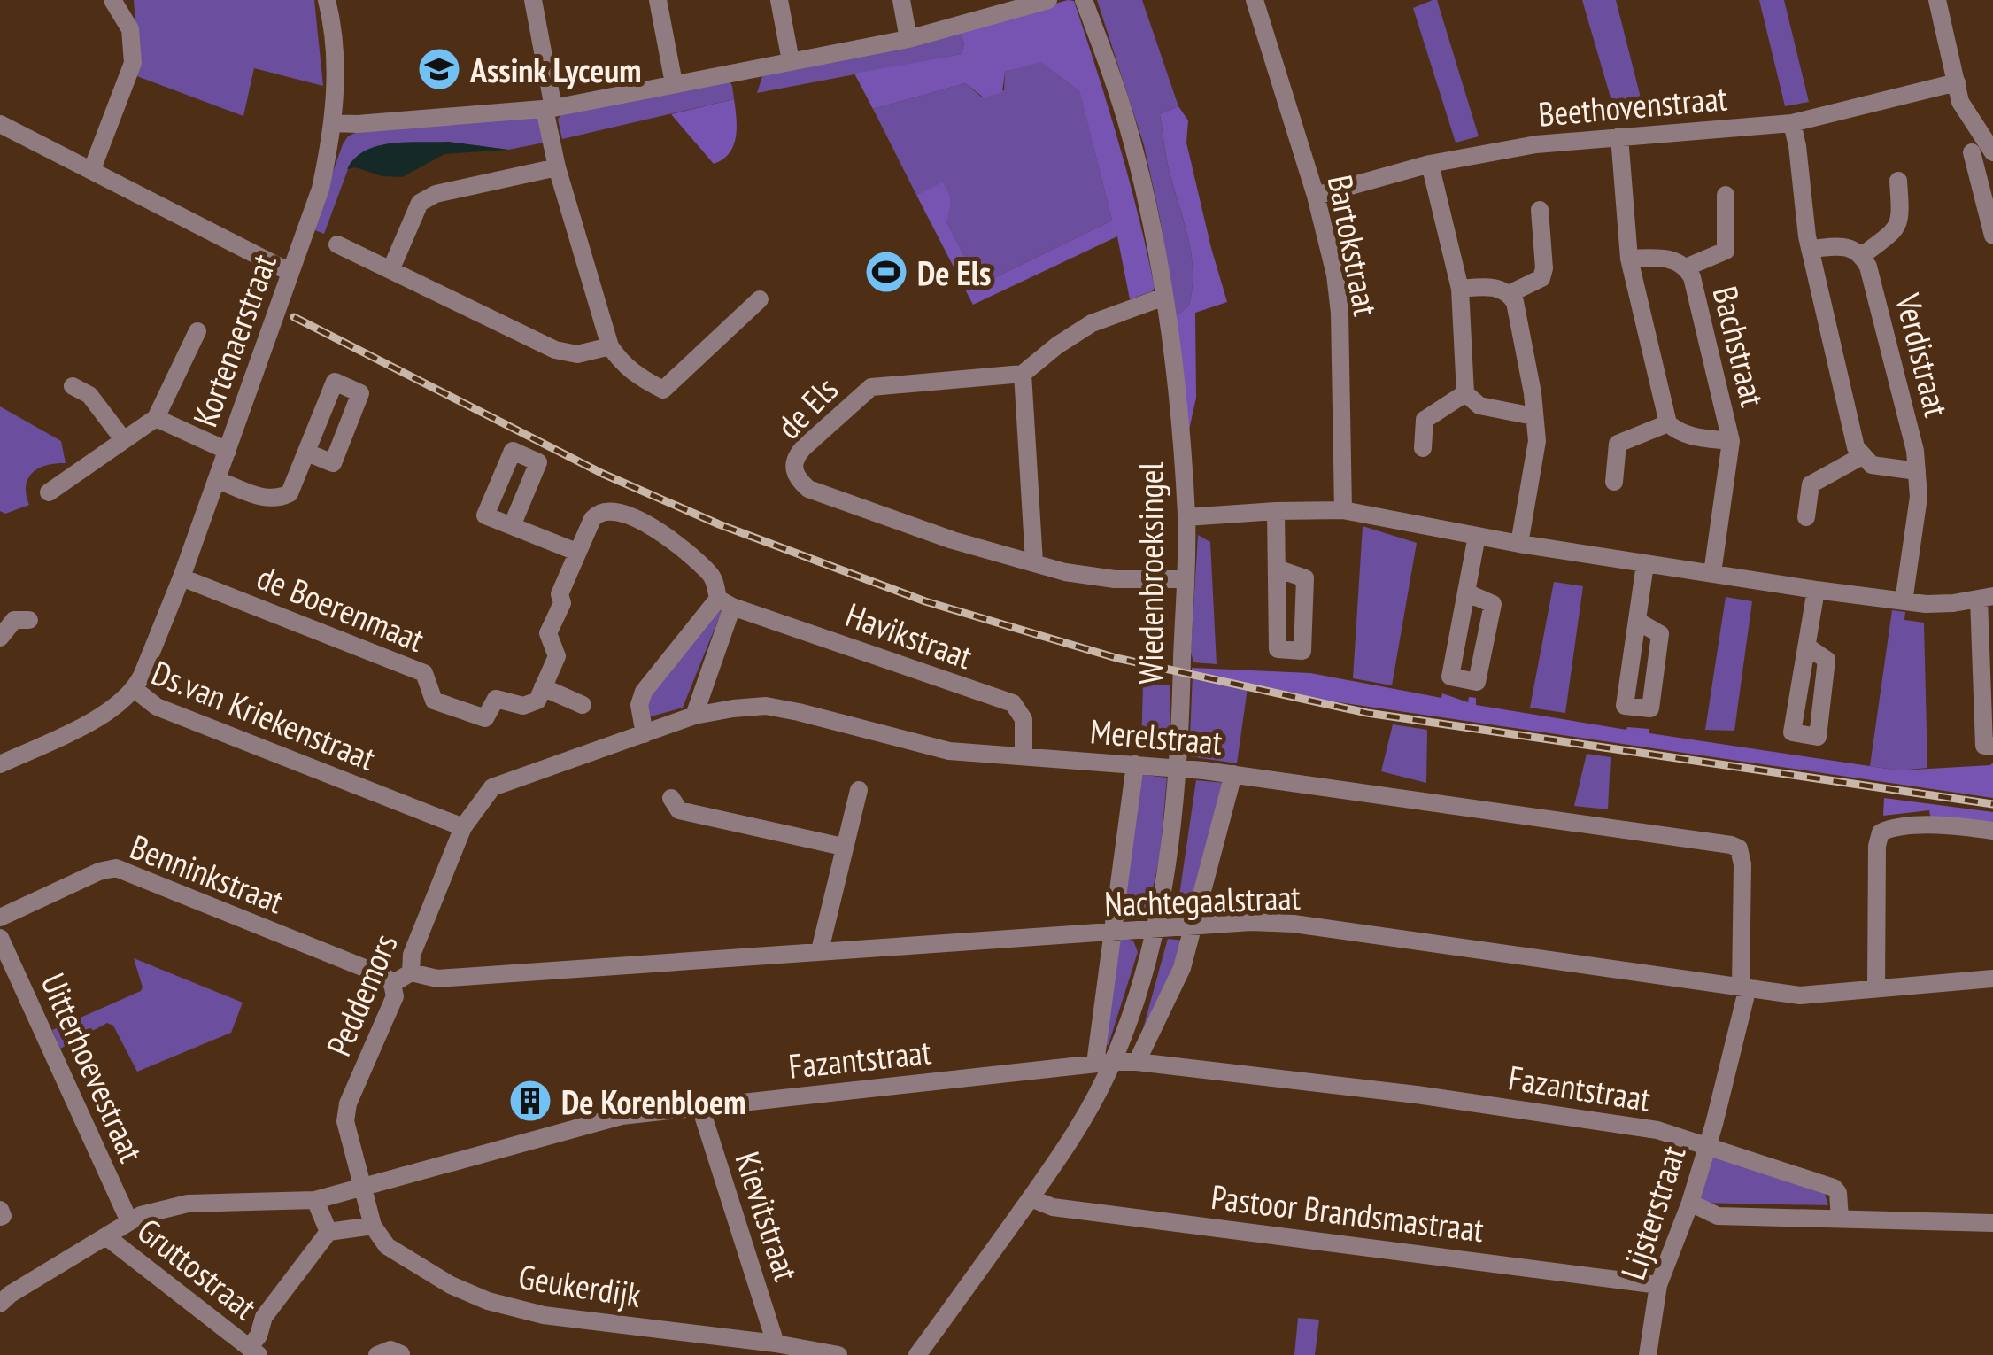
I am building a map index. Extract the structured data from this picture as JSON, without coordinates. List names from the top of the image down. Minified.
{"streets":{"street":["Beethovenstraat","Bartokstraat","Kortenaerstraat","Bachstraat","Verdistraat","de Els","Wiedenbroeksingel","de Boerenmaat","Havikstraat","Ds.van Kriekenstraat","Merelstraat","Benninkstraat","Nachtegaalstraat","Peddemors","Fazantstraat","Uitterhoevestraat","Pastoor Brandsmastraat","Lijsterstraat","Kievitstraat","Gruttostraat","Geukerdijk"]},"crossings":[["Beethovenstraat","Bartokstraat"],["Kortenaerstraat","de Boerenmaat"],["Kortenaerstraat","Ds.van Kriekenstraat"],["de Els","Wiedenbroeksingel"],["Wiedenbroeksingel","Merelstraat"],["Wiedenbroeksingel","Nachtegaalstraat"],["Wiedenbroeksingel","Fazantstraat"],["Wiedenbroeksingel","Pastoor Brandsmastraat"],["Havikstraat","Merelstraat"],["Ds.van Kriekenstraat","Merelstraat"],["Ds.van Kriekenstraat","Peddemors"],["Merelstraat","Nachtegaalstraat"],["Merelstraat","Peddemors"],["Merelstraat","Lijsterstraat"],["Benninkstraat","Peddemors"],["Nachtegaalstraat","Peddemors"],["Nachtegaalstraat","Lijsterstraat"],["Peddemors","Fazantstraat"],["Peddemors","Geukerdijk"],["Fazantstraat","Uitterhoevestraat"],["Fazantstraat","Lijsterstraat"],["Fazantstraat","Kievitstraat"],["Fazantstraat","Gruttostraat"],["Fazantstraat","Geukerdijk"],["Pastoor Brandsmastraat","Lijsterstraat"],["Kievitstraat","Geukerdijk"]],"places":{"school or university":["Assink Lyceum"],"sports":["De Els"],"building":["De Korenbloem"]}}
